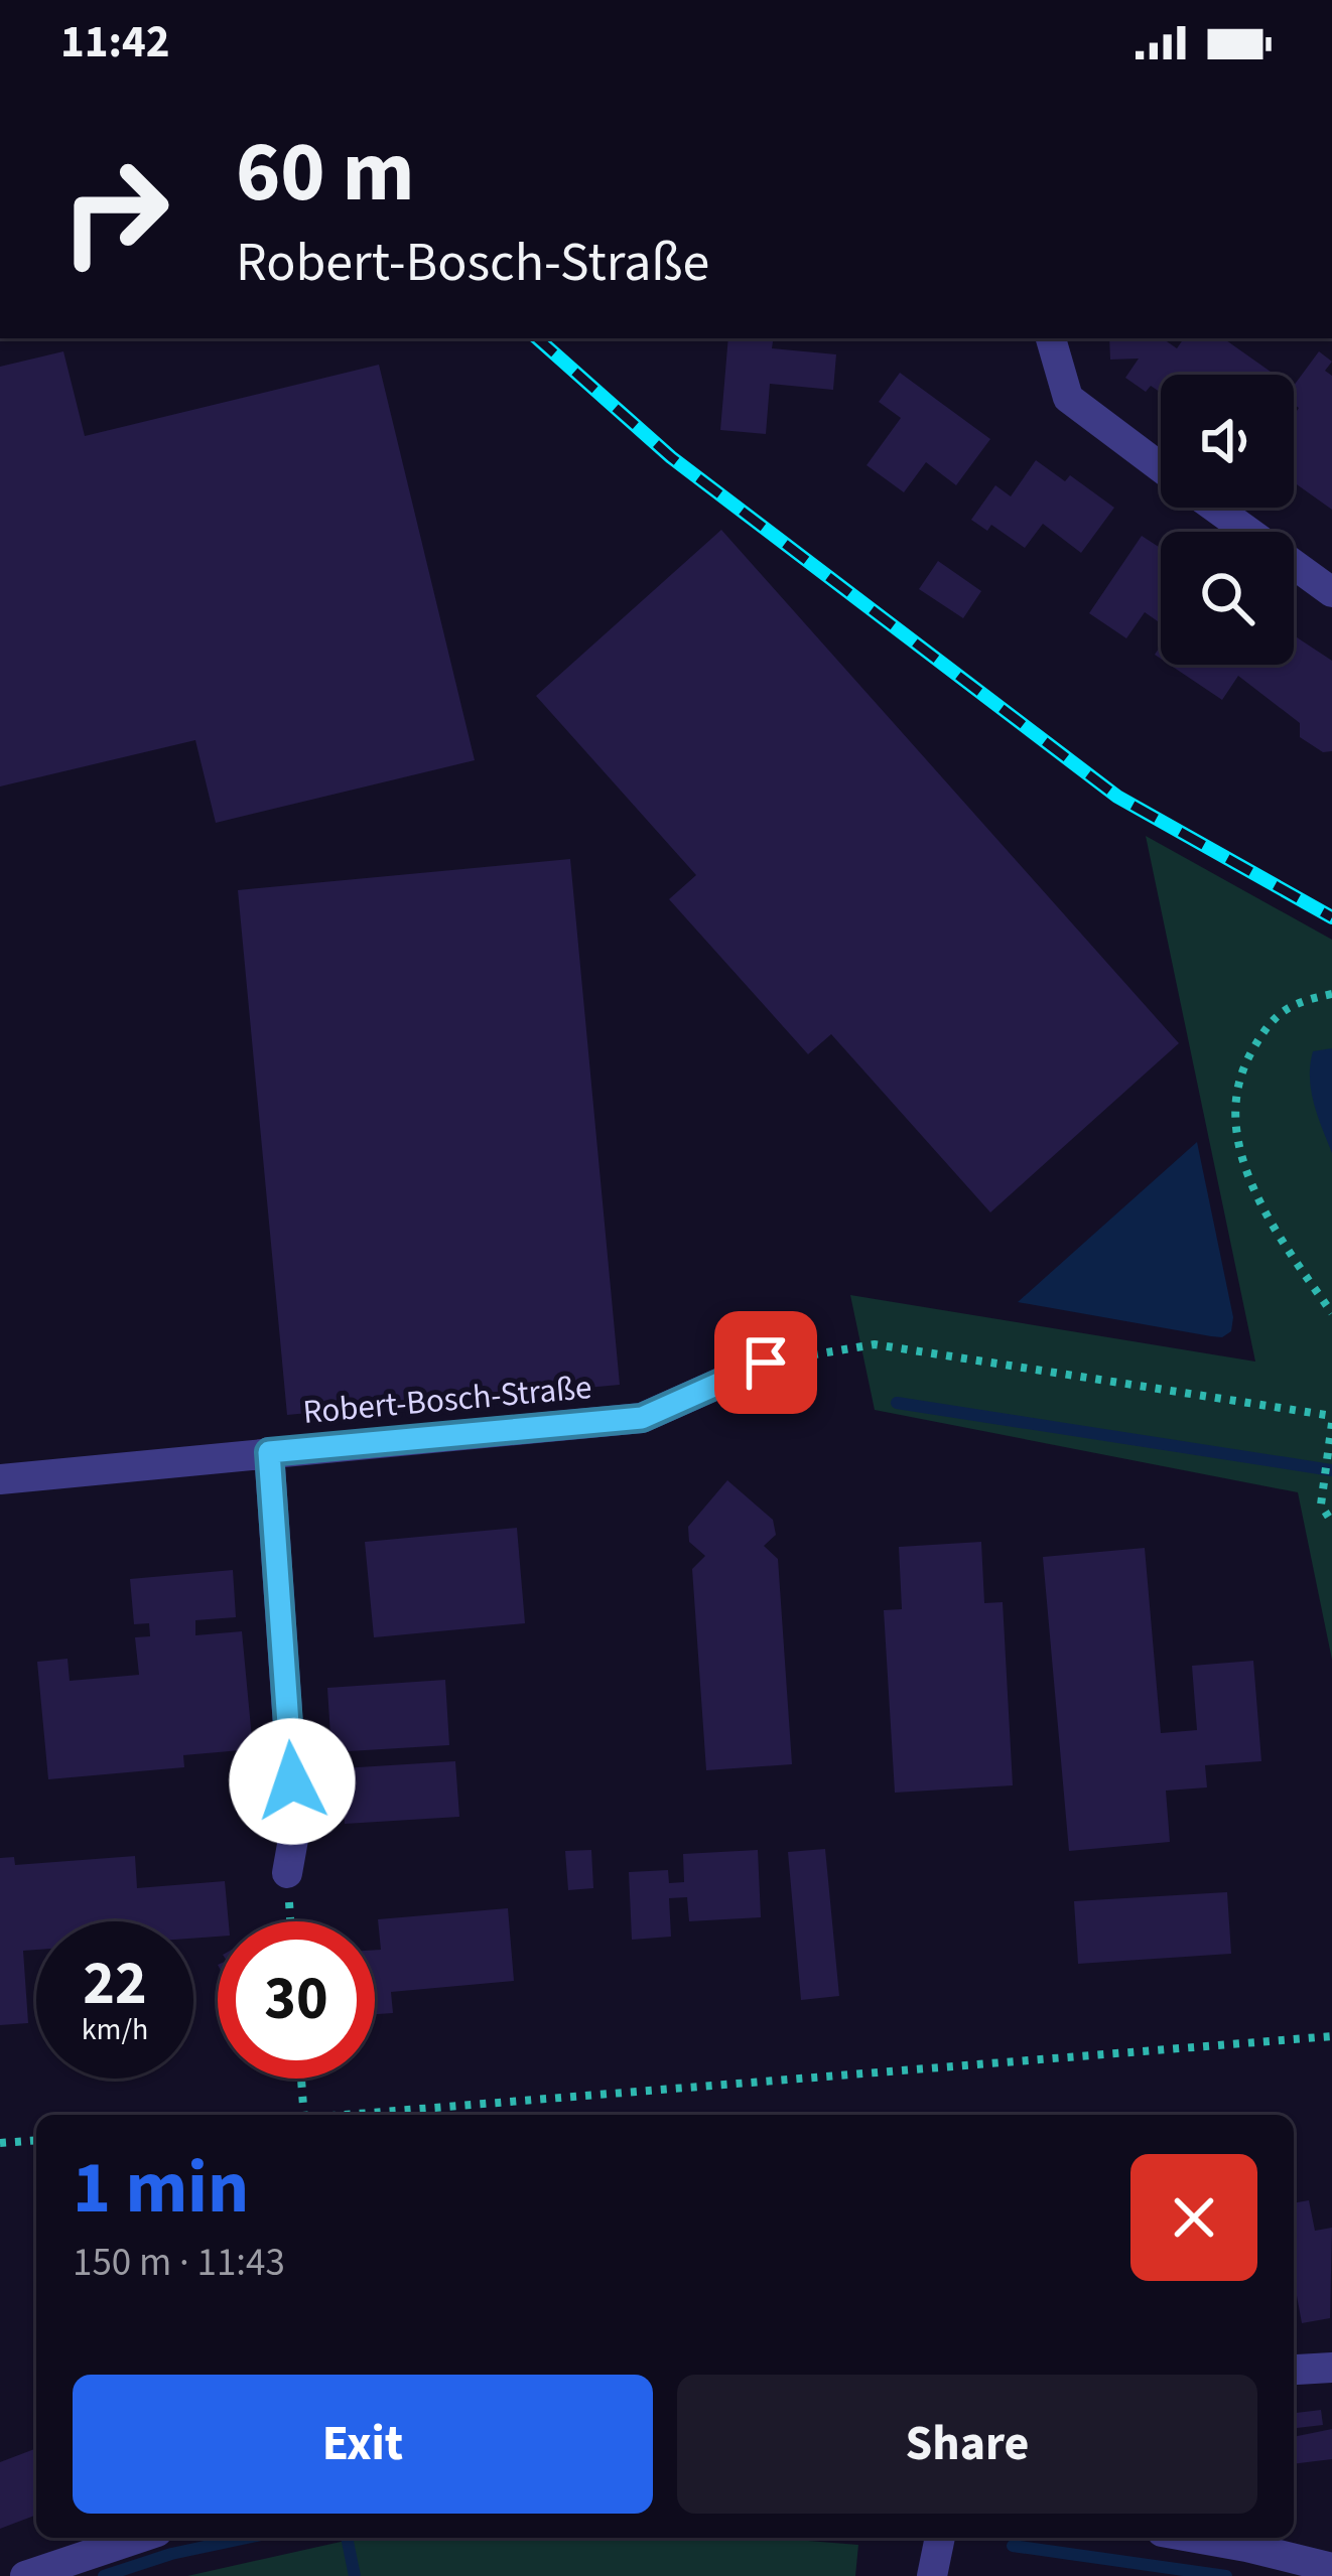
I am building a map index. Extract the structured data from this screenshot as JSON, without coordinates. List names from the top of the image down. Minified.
{"streets":{"street":["Robert-Bosch-Straße"]},"page":{"status":"11:42","turn":["60 m","Robert-Bosch-Straße"],"speed":"22 km/h","limit":"30","heading":["1 min","150 m · 11:43"],"buttons":["Exit","Share"]}}
